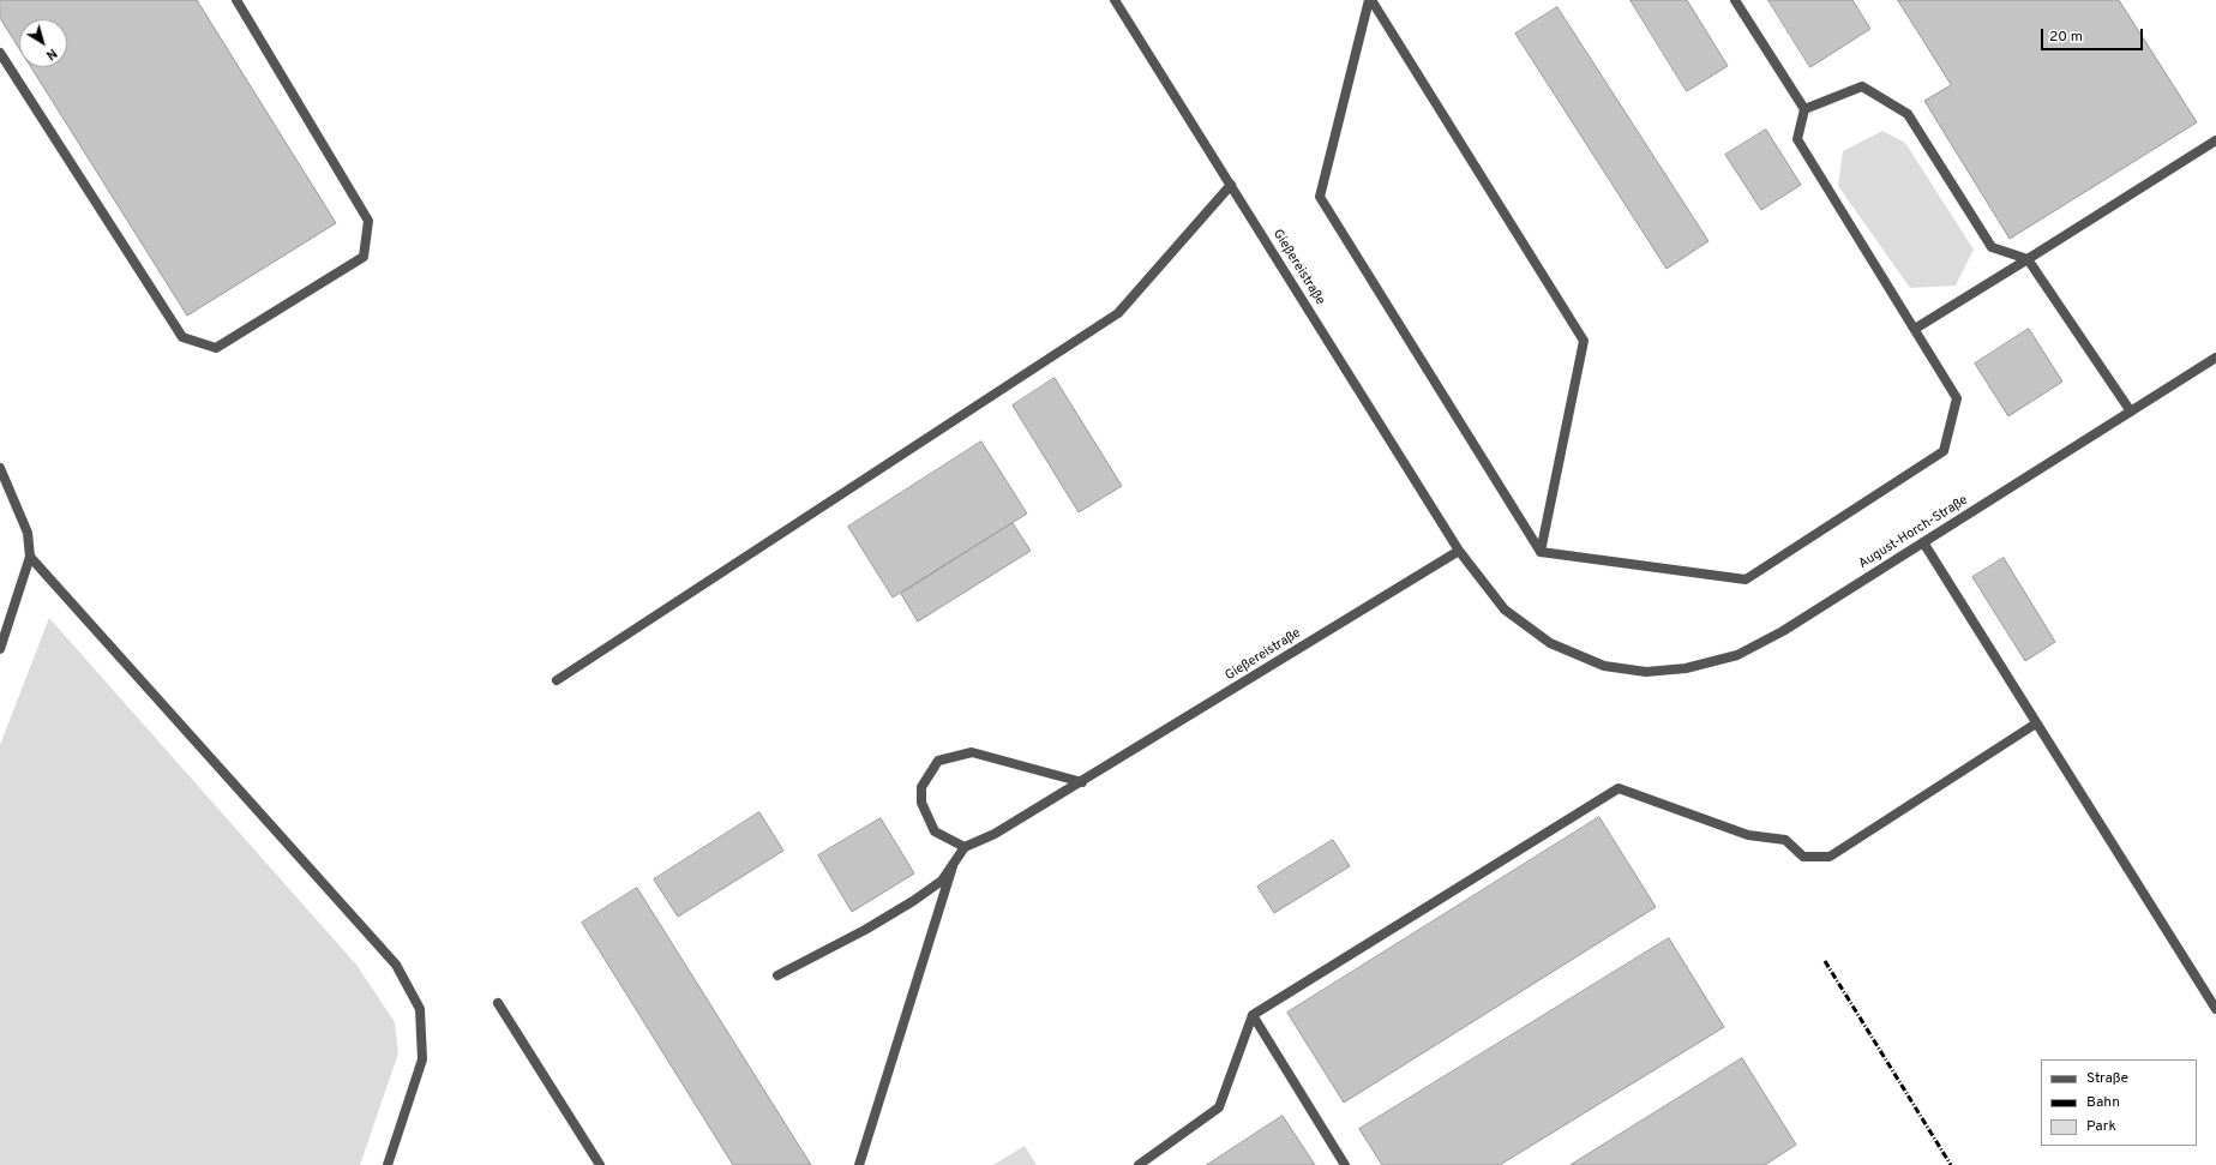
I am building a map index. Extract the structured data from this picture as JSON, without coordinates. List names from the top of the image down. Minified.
{"streets":{"street":["Gießereistraße","August-Horch-Straße"]},"crossings":[["Gießereistraße","August-Horch-Straße"]],"legend":["Straße","Bahn","Park"],"scale_bar":"20 m","north":"bottom right"}
